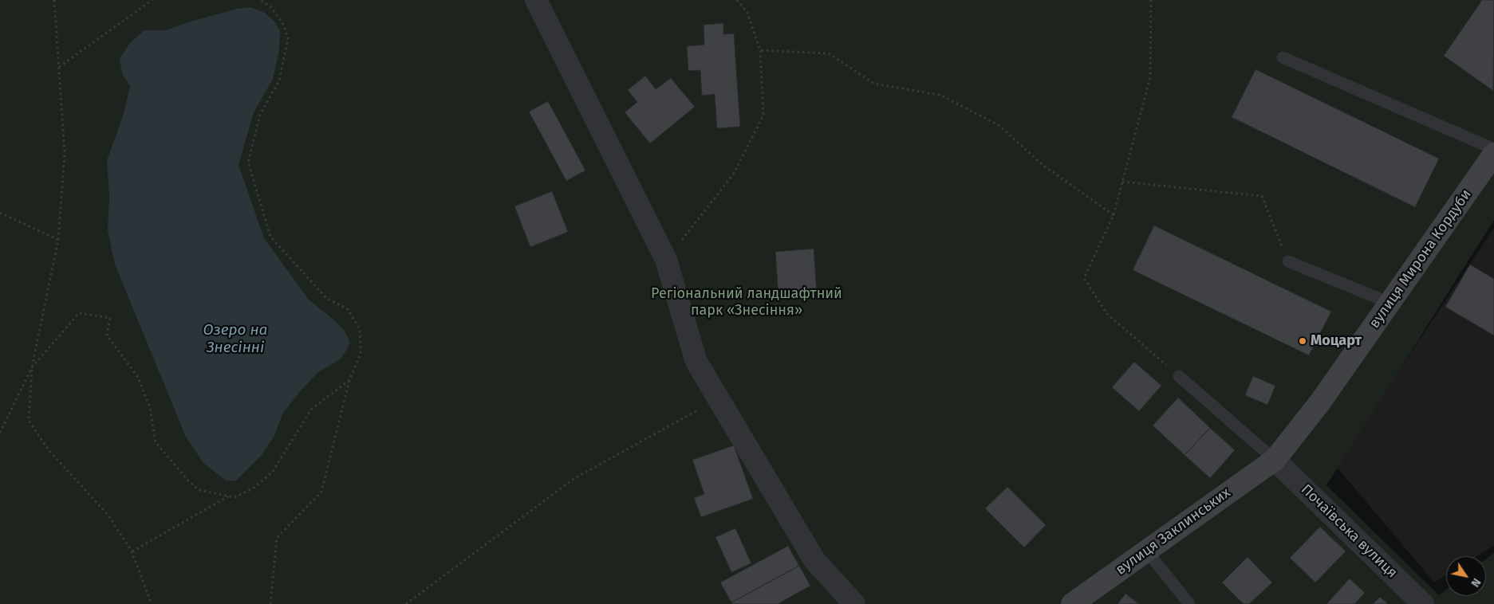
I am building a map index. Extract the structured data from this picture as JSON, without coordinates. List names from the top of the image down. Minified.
{"streets":{"street":["вулиця Мирона Кордуби","вулиця Заклинських","Почаївська вулиця"]},"crossings":[["вулиця Мирона Кордуби","вулиця Заклинських"],["вулиця Мирона Кордуби","Почаївська вулиця"],["вулиця Заклинських","Почаївська вулиця"]],"water":["Озеро на Знесінні"],"parks":["Регіональний ландшафтний парк «Знесіння»"],"places":["Моцарт"],"north":"bottom right"}
